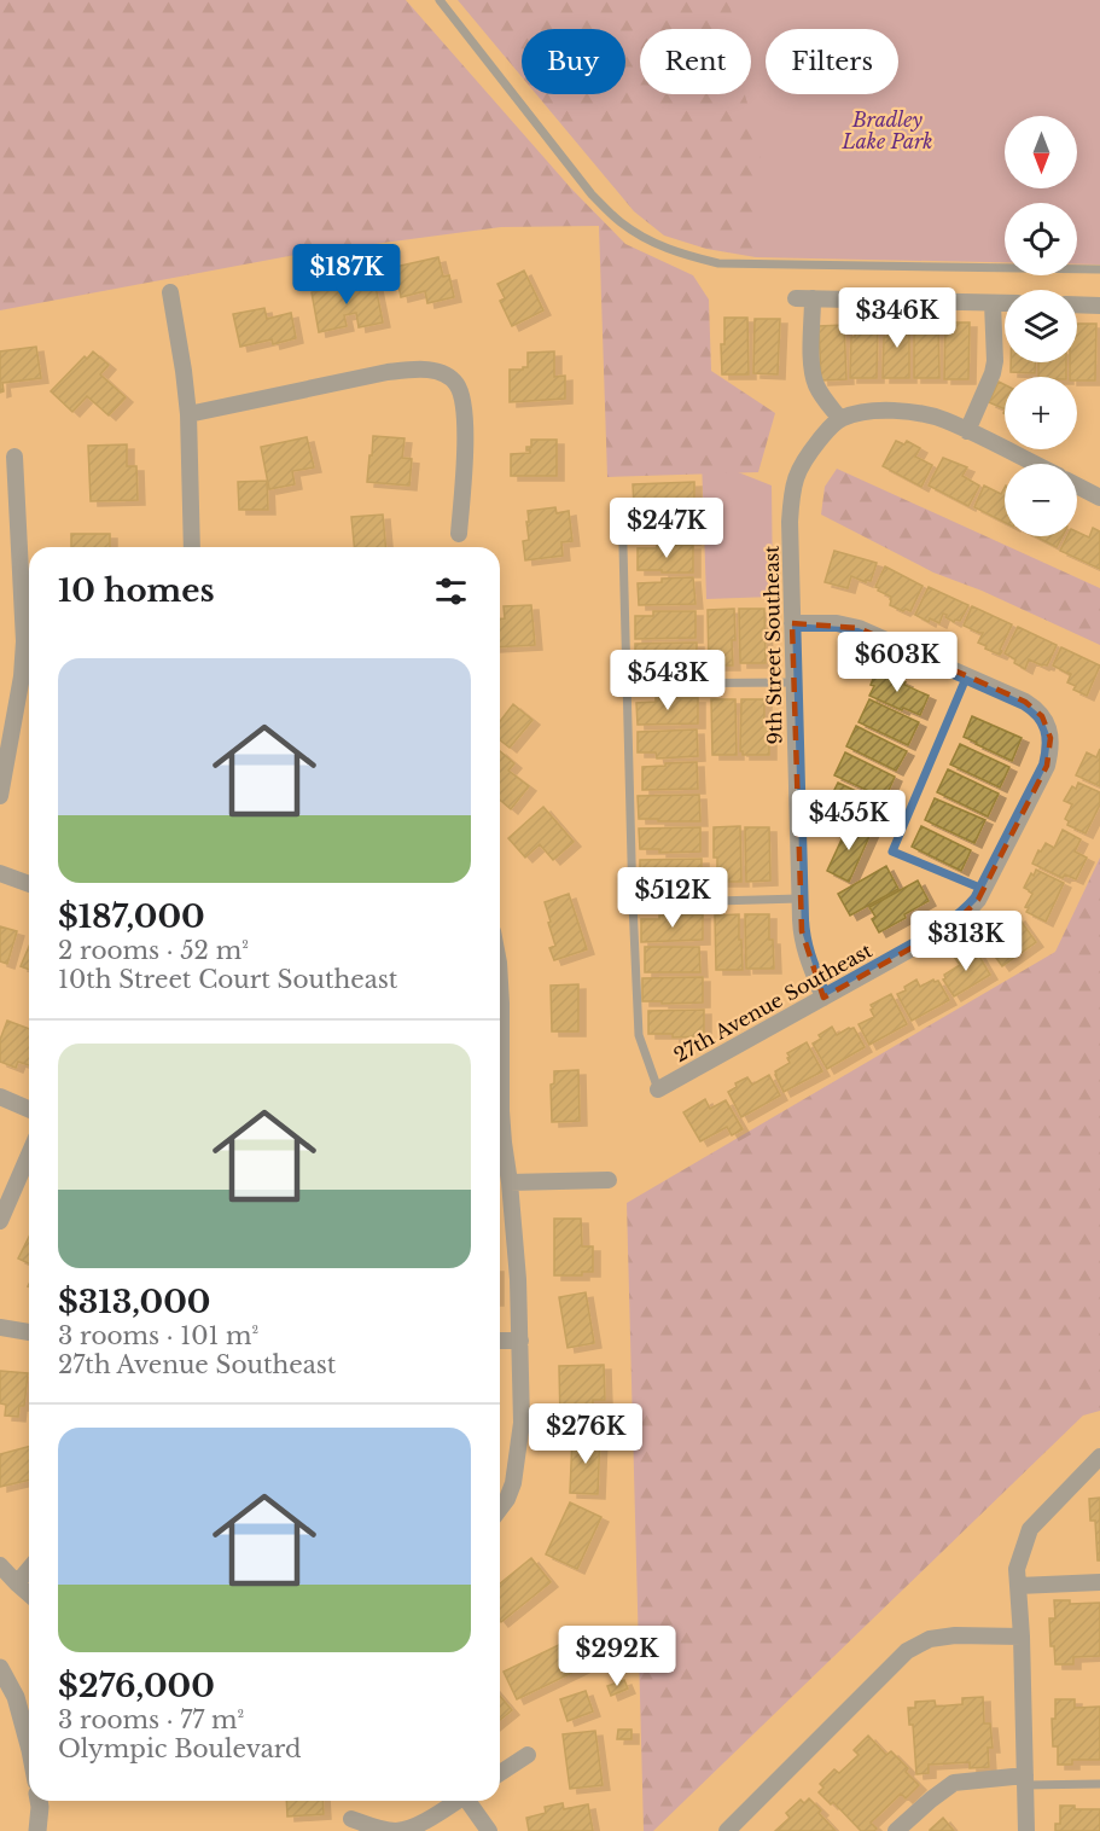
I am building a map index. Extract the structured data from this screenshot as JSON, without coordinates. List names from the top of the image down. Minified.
{"streets":{"street":["9th Street Southeast","27th Avenue Southeast"]},"crossings":[["9th Street Southeast","27th Avenue Southeast"]],"parks":["Bradley Lake Park"],"north":"bottom","page":{"chip":["Buy","Rent","Filters"],"map_buttons":["+","−"],"price":["$187K","$346K","$247K","$603K","$543K","$455K","$512K","$313K","$276K","$292K"],"heading":"10 homes","list":[{"name":"$187,000","note":"2 rooms · 52 m² · 10th Street Court Southeast"},{"name":"$313,000","note":"3 rooms · 101 m² · 27th Avenue Southeast"},{"name":"$276,000","note":"3 rooms · 77 m² · Olympic Boulevard"}]}}
